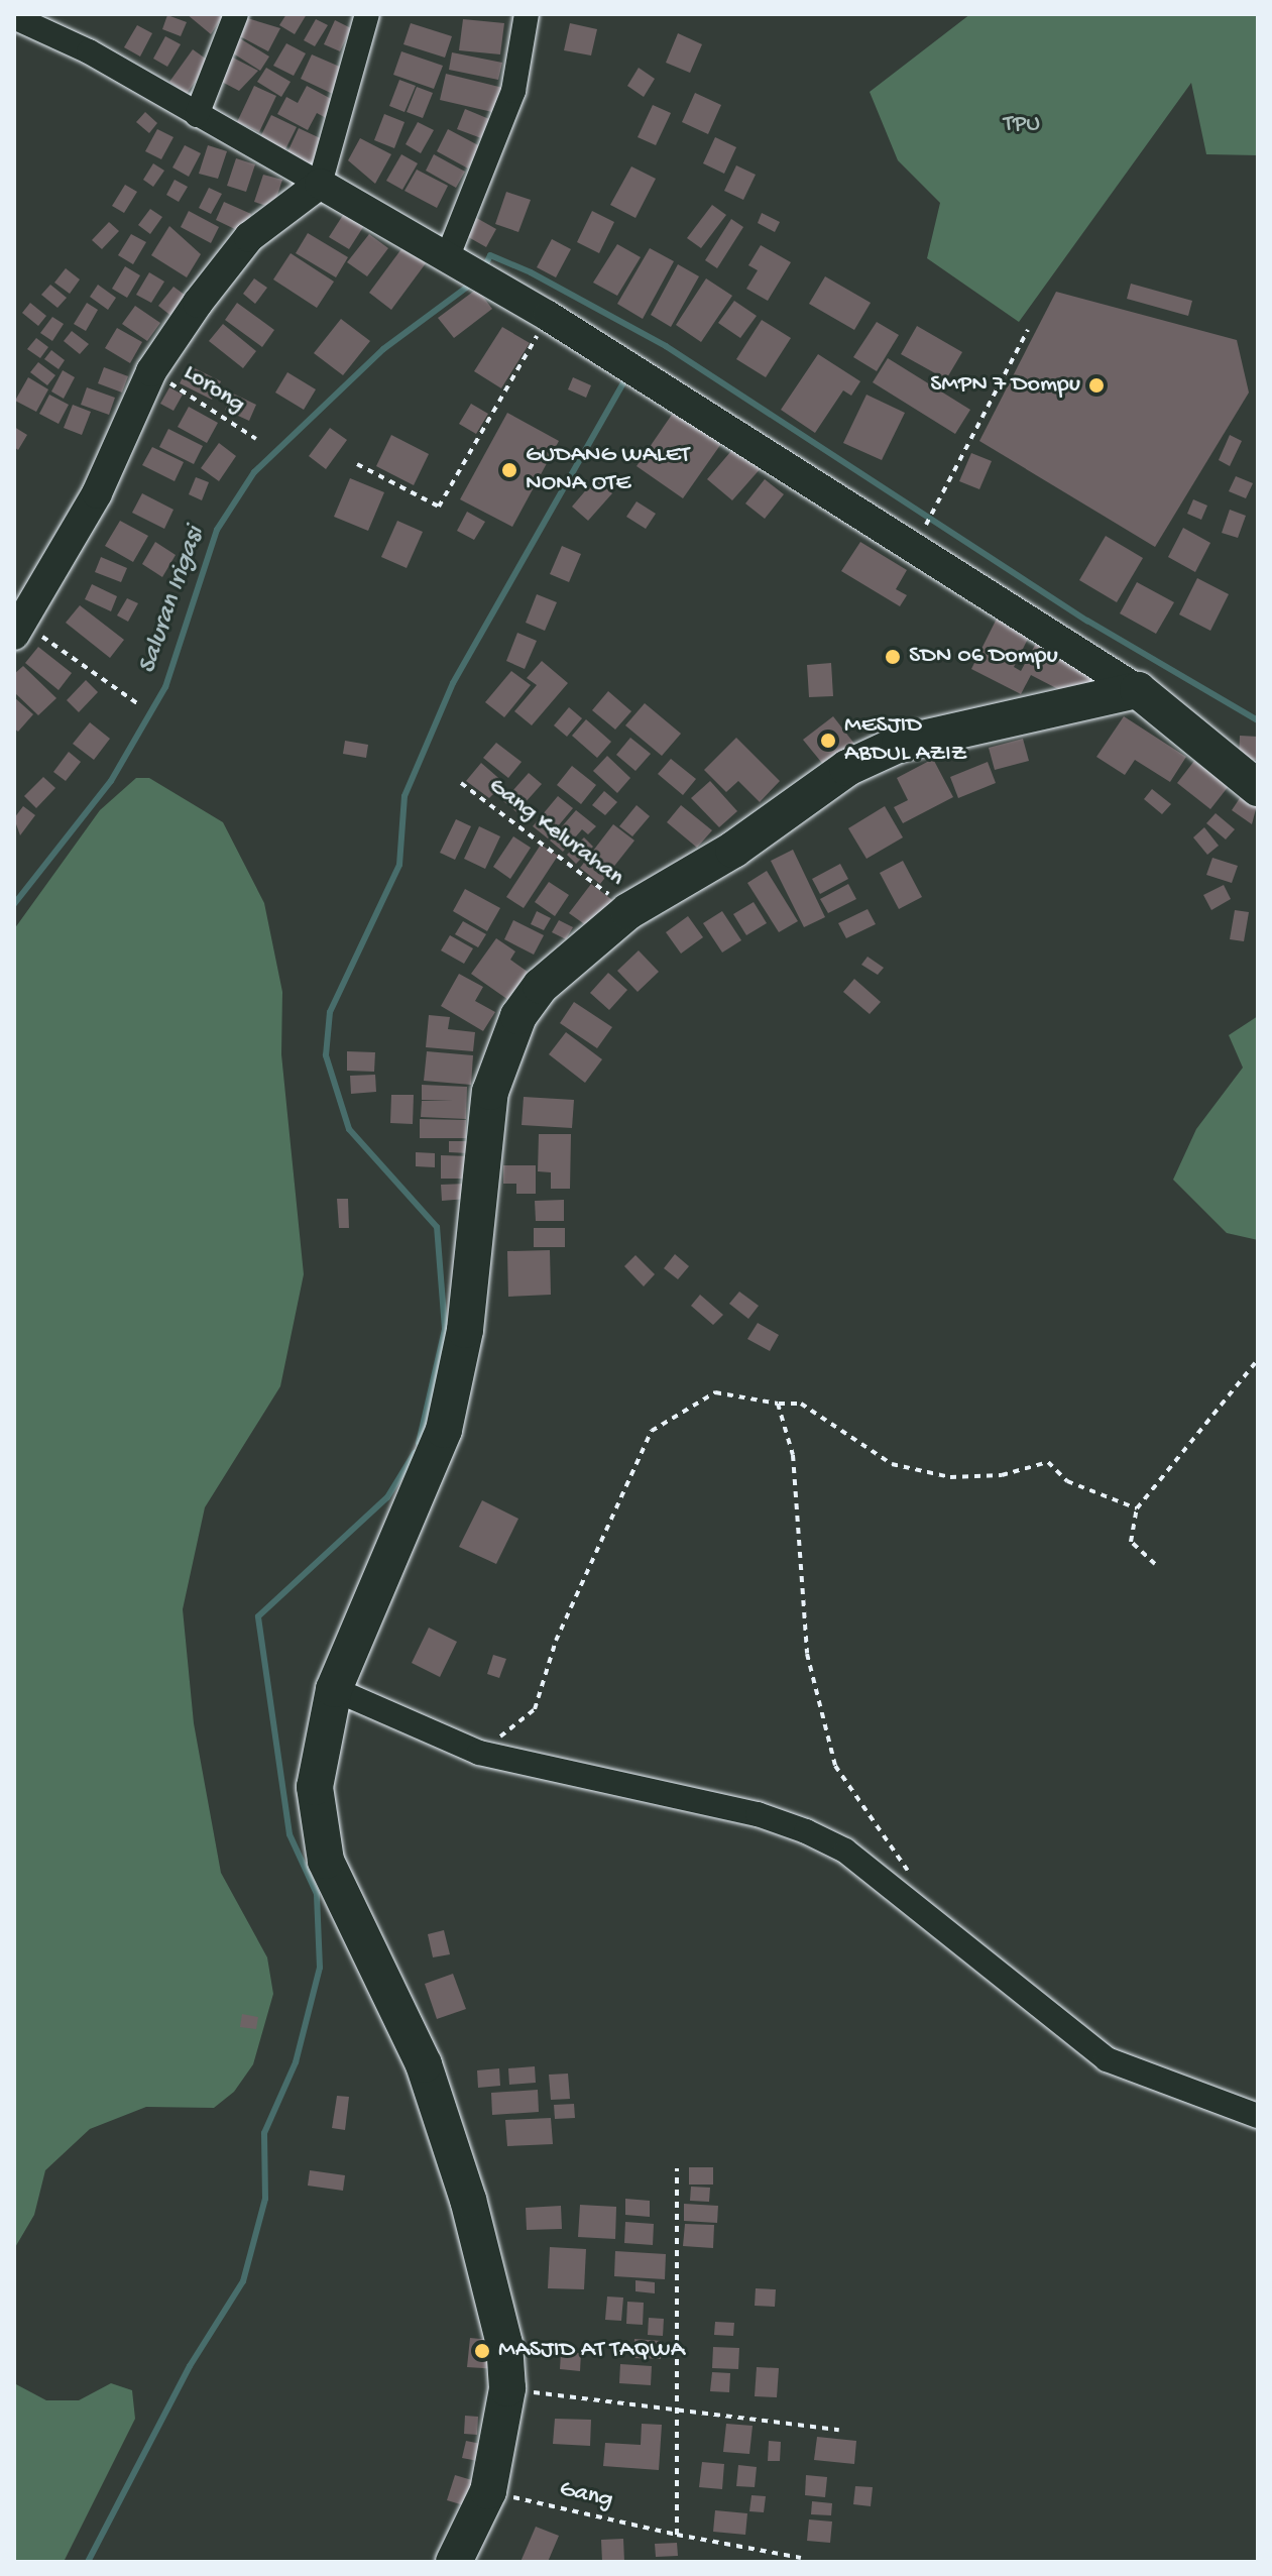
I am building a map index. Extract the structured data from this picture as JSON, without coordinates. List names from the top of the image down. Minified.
{"streets":{"path":["Lorong","Gang Kelurahan","Gang"]},"water":["Saluran Irigasi"],"parks":["TPU"],"places":["SMPN 7 Dompu","GUDANG WALET NONA OTE","SDN 06 Dompu","MESJID ABDUL AZIZ","MASJID AT TAQWA"]}
